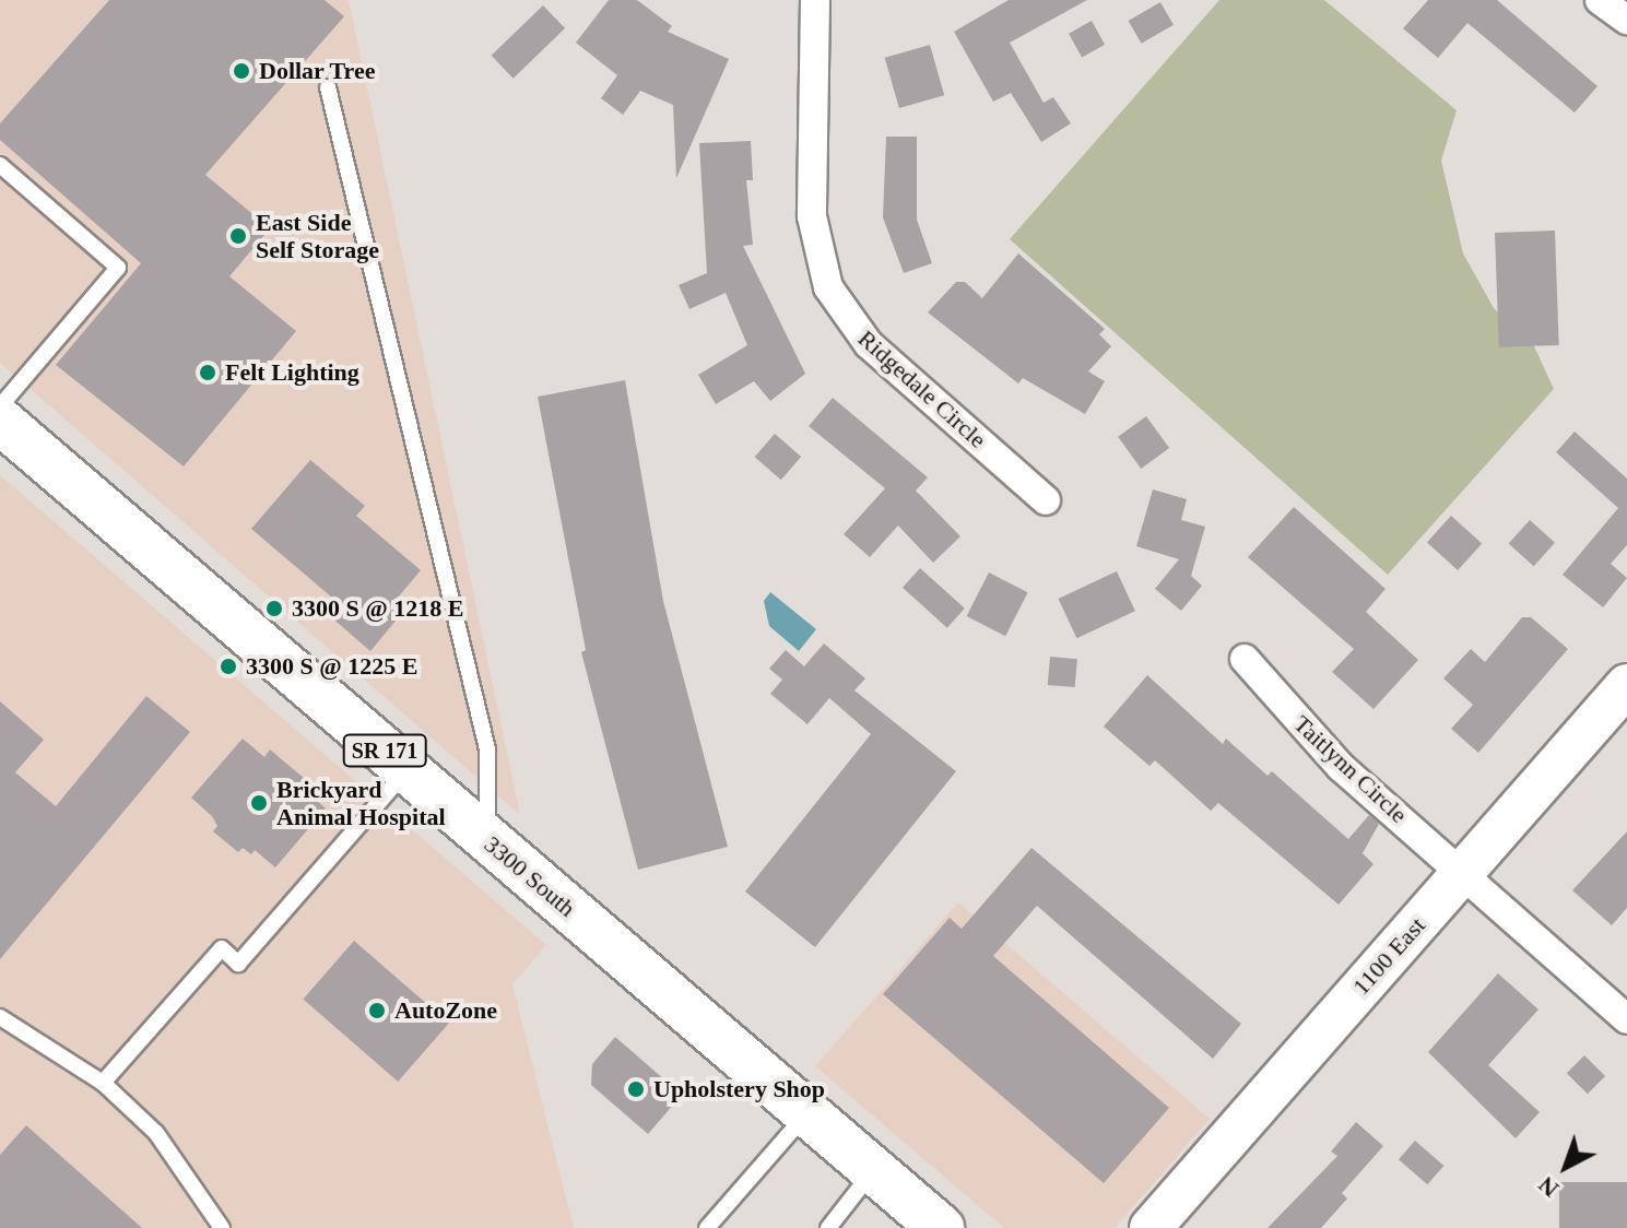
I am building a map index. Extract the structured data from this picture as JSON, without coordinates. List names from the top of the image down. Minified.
{"streets":{"main road":["SR 171","3300 South"],"street":["Ridgedale Circle","Taitlynn Circle","1100 East"]},"crossings":[["Taitlynn Circle","1100 East"]],"places":["Dollar Tree","East Side Self Storage","Felt Lighting","3300 S @ 1218 E","3300 S @ 1225 E","Brickyard Animal Hospital","AutoZone","Upholstery Shop"],"north":"bottom left"}
